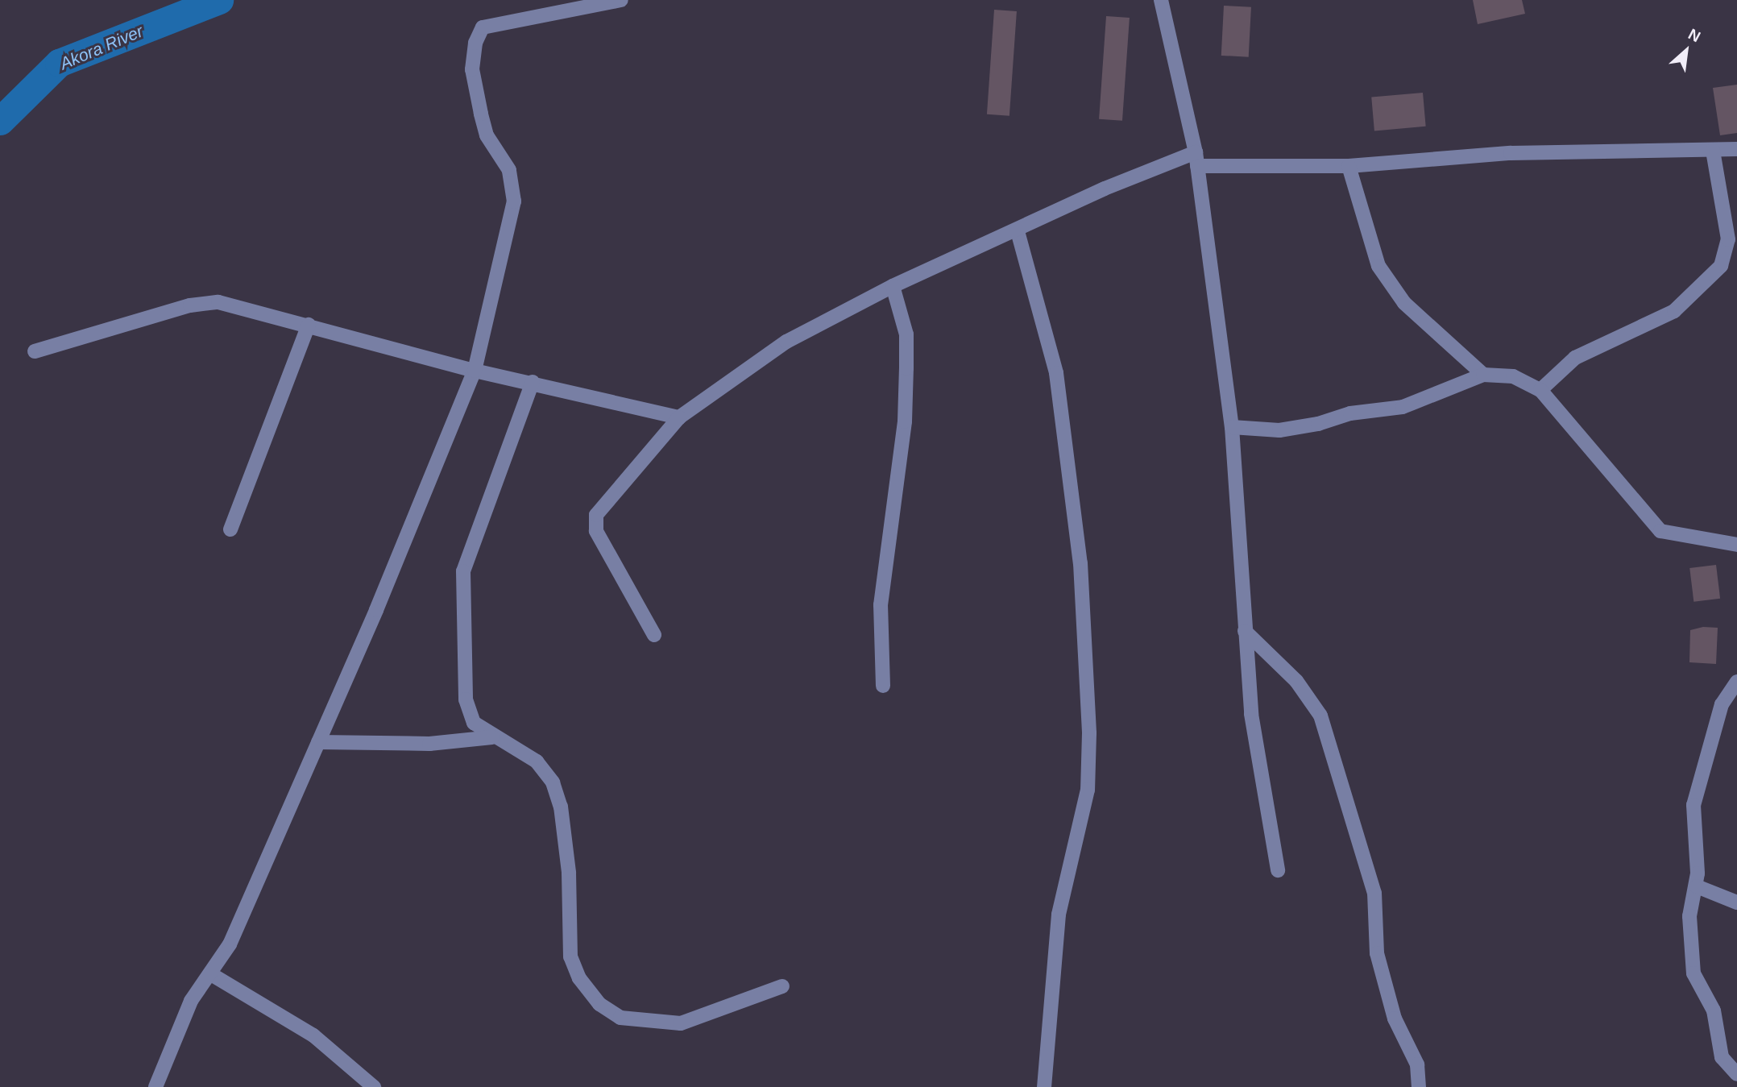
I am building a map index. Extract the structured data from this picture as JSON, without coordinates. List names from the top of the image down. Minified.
{"water":["Akora River"],"north":"top right"}
